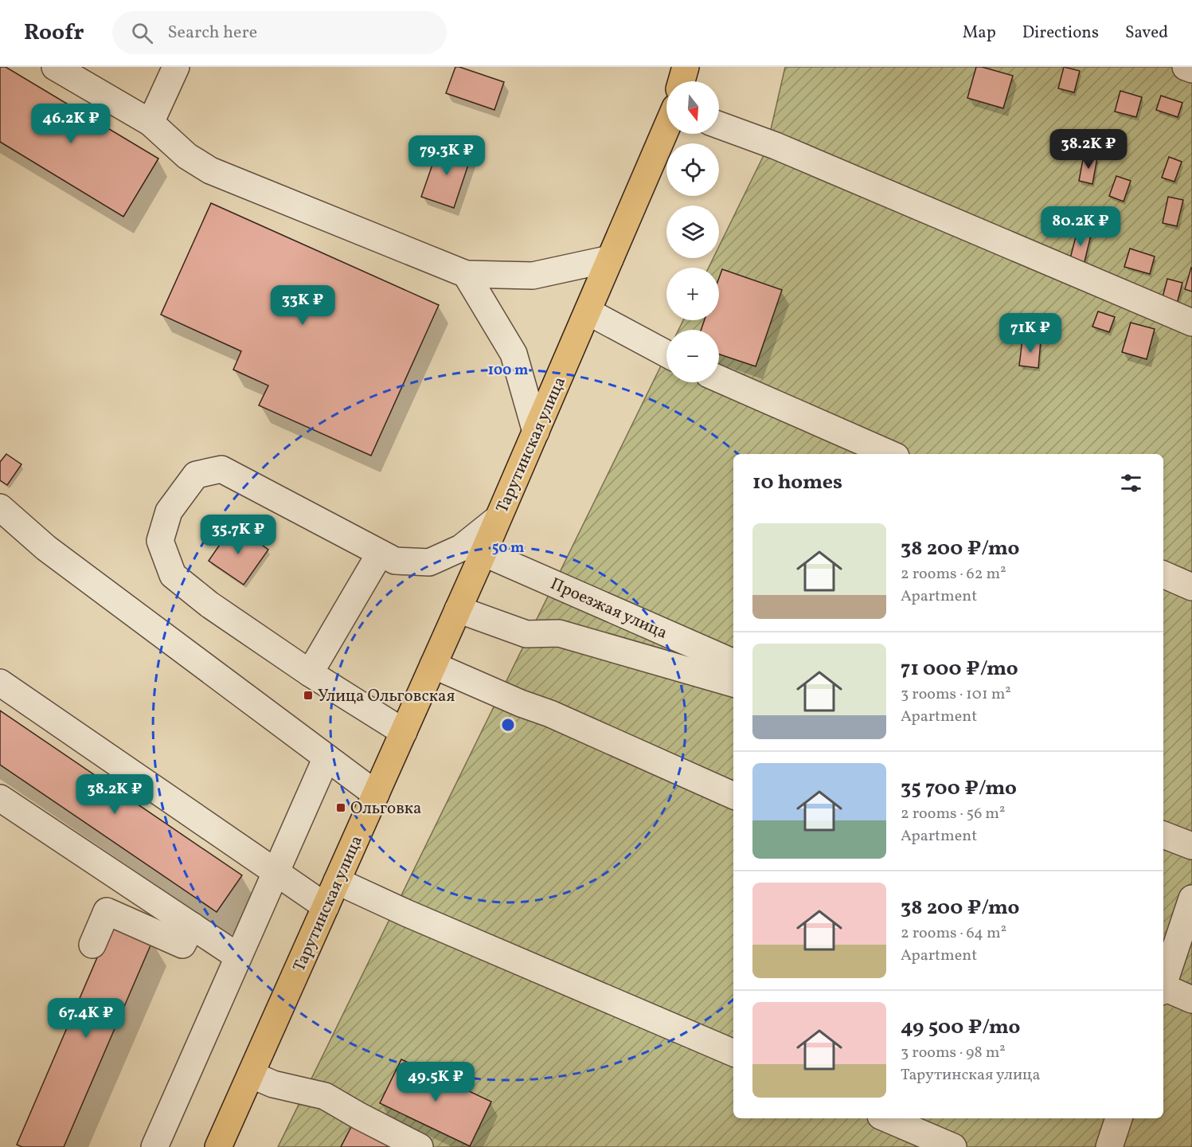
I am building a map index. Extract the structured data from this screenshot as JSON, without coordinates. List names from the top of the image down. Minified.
{"streets":{"main road":["Тарутинская улица"],"street":["Проезжая улица"]},"crossings":[["Тарутинская улица","Проезжая улица"]],"places":{"transit":["Улица Ольговская","Ольговка"]},"north":"bottom","page":{"header":"Roofr","search":"Search here","nav":["Map","Directions","Saved"],"map_buttons":["+","−"],"price":["46.2K ₽","38.2K ₽","79.3K ₽","80.2K ₽","33K ₽","71K ₽","35.7K ₽","38.2K ₽","67.4K ₽","49.5K ₽"],"heading":"10 homes","list":[{"name":"38 200 ₽/mo","note":"2 rooms · 62 m² · Apartment"},{"name":"71 000 ₽/mo","note":"3 rooms · 101 m² · Apartment"},{"name":"35 700 ₽/mo","note":"2 rooms · 56 m² · Apartment"},{"name":"38 200 ₽/mo","note":"2 rooms · 64 m² · Apartment"},{"name":"49 500 ₽/mo","note":"3 rooms · 98 m² · Тарутинская улица"}]},"rings":["100 m","50 m"]}
